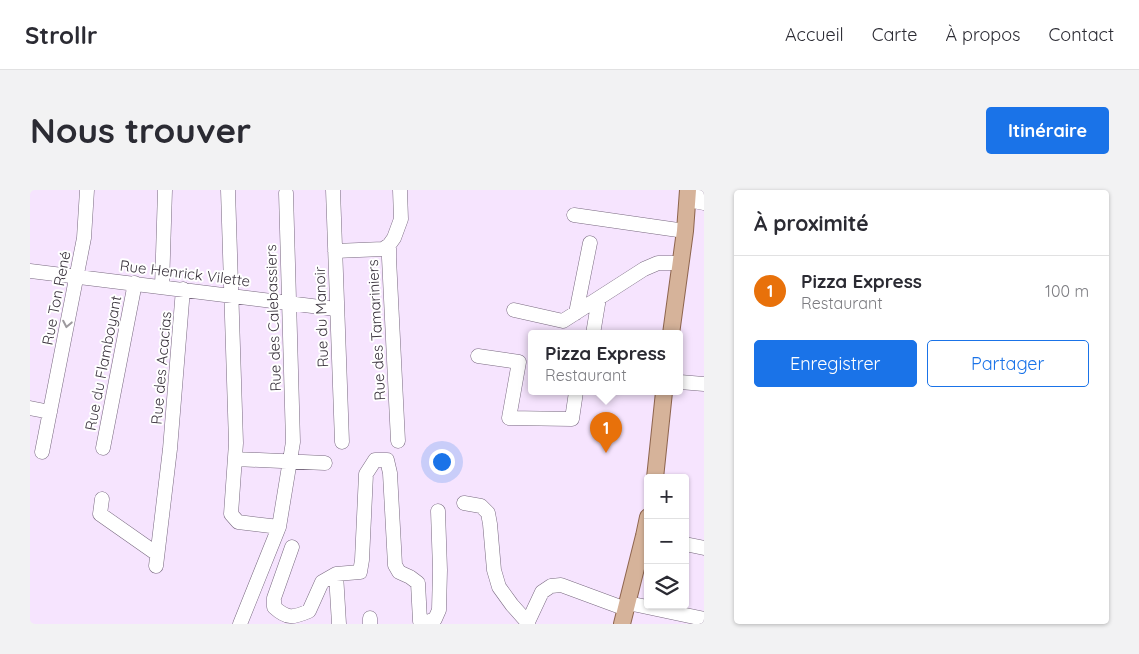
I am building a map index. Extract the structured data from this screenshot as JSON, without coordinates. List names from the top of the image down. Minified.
{"streets":{"street":["Rue Henrick Vilette","Rue Ton René","Rue du Manoir","Rue des Calebassiers","Rue des Tamariniers","Rue du Flamboyant","Rue des Acacias"]},"crossings":[["Rue Henrick Vilette","Rue Ton René"],["Rue Henrick Vilette","Rue du Manoir"],["Rue Henrick Vilette","Rue des Calebassiers"],["Rue Henrick Vilette","Rue du Flamboyant"],["Rue Henrick Vilette","Rue des Acacias"]],"one_way":["Rue Ton René"],"page":{"header":"Strollr","nav":["Accueil","Carte","À propos","Contact"],"buttons":["Itinéraire",["Enregistrer","Partager"]],"title":"Nous trouver","heading":"À proximité","list":[{"mark":"1","name":"Pizza Express","note":"Restaurant","value":"100 m"}],"popup":["Pizza Express","Restaurant"],"pins":"1","map_buttons":["+","−"]}}
